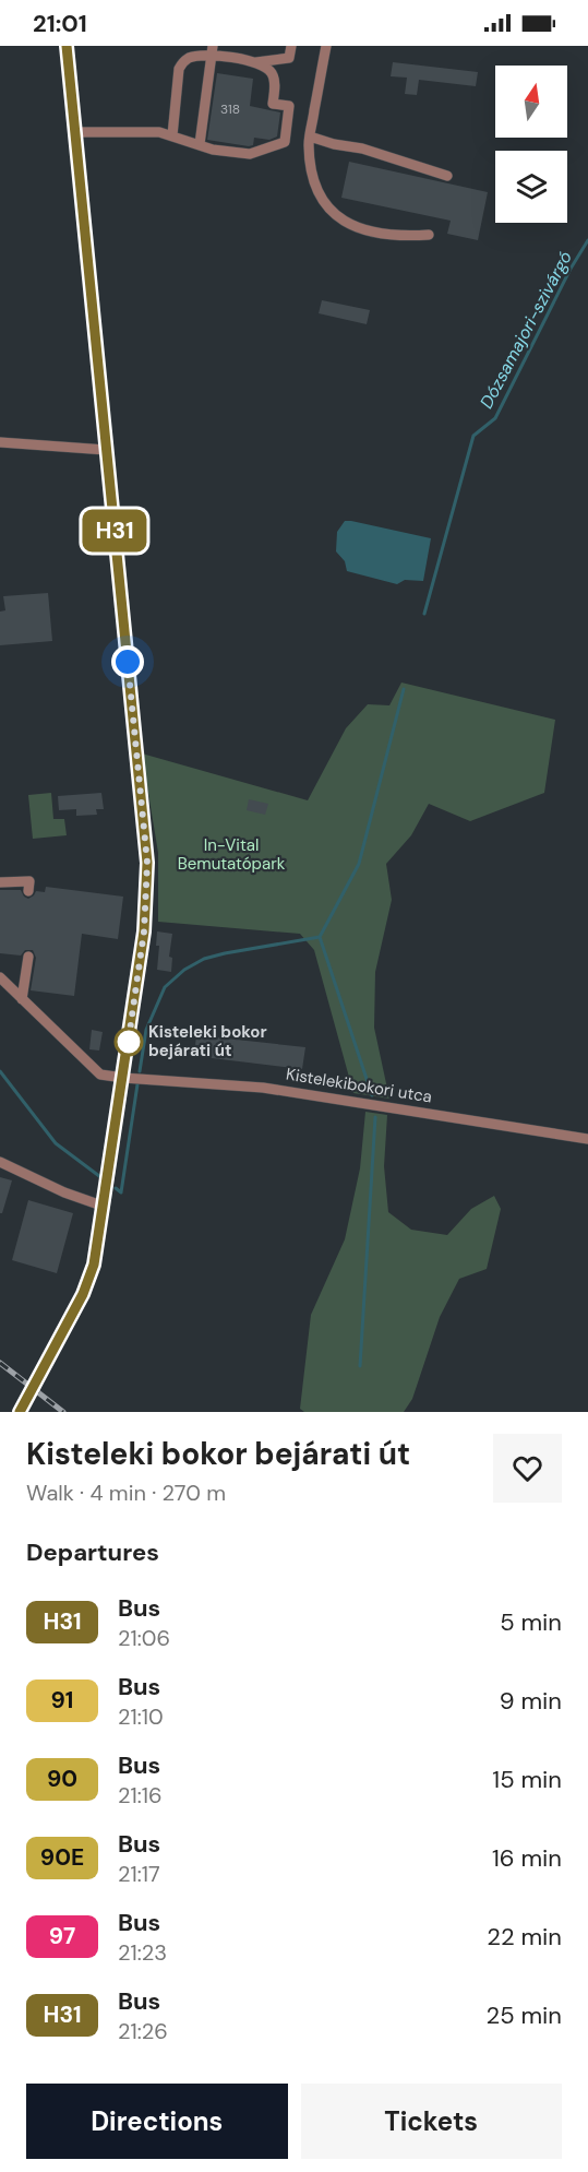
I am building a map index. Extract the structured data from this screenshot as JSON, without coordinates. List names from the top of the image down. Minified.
{"streets":{"street":["Kistelekibokori utca"]},"water":["Dózsamajori-szivárgó"],"parks":["In-Vital Bemutatópark"],"places":["Kisteleki bokor bejárati út"],"lines":["bus line H31"],"house_numbers":["318"],"north":"top","page":{"status":"21:01","on_map":"H31","heading":[["Kisteleki bokor bejárati út","Walk · 4 min · 270 m"],"Departures"],"list":[{"mark":"H31","name":"Bus","note":"21:06","value":"5 min"},{"mark":"91","name":"Bus","note":"21:10","value":"9 min"},{"mark":"90","name":"Bus","note":"21:16","value":"15 min"},{"mark":"90E","name":"Bus","note":"21:17","value":"16 min"},{"mark":"97","name":"Bus","note":"21:23","value":"22 min"},{"mark":"H31","name":"Bus","note":"21:26","value":"25 min"}],"buttons":["Directions","Tickets"]}}
